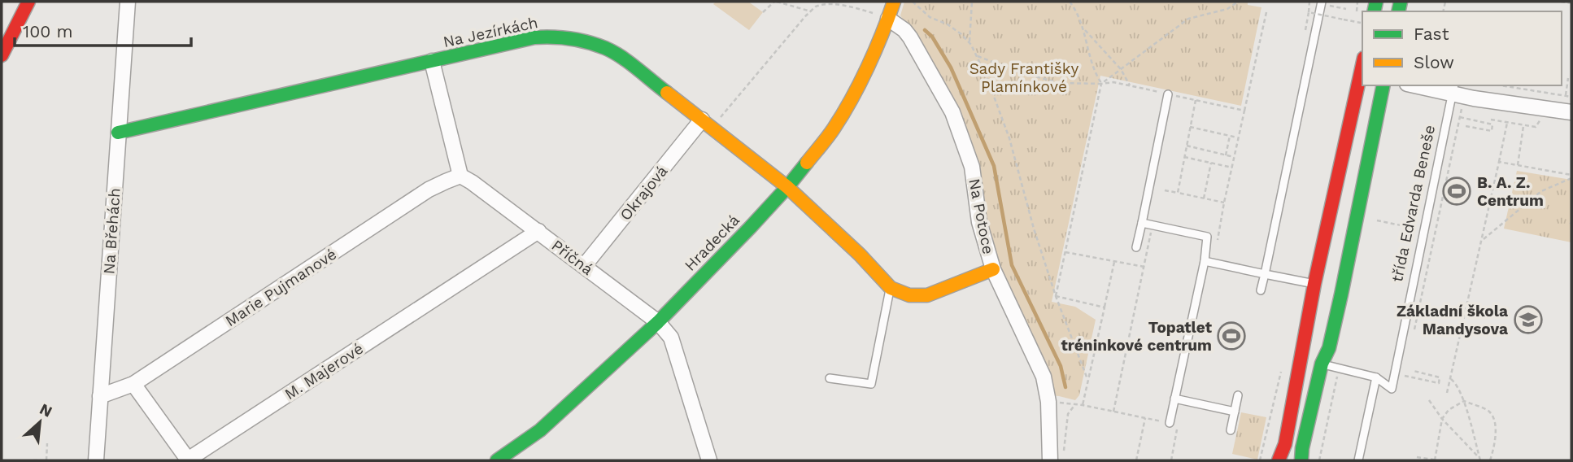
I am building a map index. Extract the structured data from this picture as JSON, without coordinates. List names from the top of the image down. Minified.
{"streets":{"street":["Na Jezírkách","Okrajová","Na Potoce","Na Břehách","Hradecká","Příčná","Marie Pujmanové","M. Majerové"],"lane":["třída Edvarda Beneše"]},"crossings":[["Na Jezírkách","Okrajová"],["Na Jezírkách","Na Břehách"],["Na Jezírkách","Hradecká"],["Okrajová","Příčná"],["Na Potoce","Hradecká"],["Na Břehách","Marie Pujmanové"],["Hradecká","Příčná"],["Příčná","Marie Pujmanové"],["Příčná","M. Majerové"],["Marie Pujmanové","M. Majerové"]],"parks":["Sady Františky Plamínkové"],"places":{"sports":["B. A. Z. Centrum","Topatlet tréninkové centrum"],"school or university":["Základní škola Mandysova"]},"legend":["Fast","Slow"],"scale_bar":"100 m","north":"top right"}
